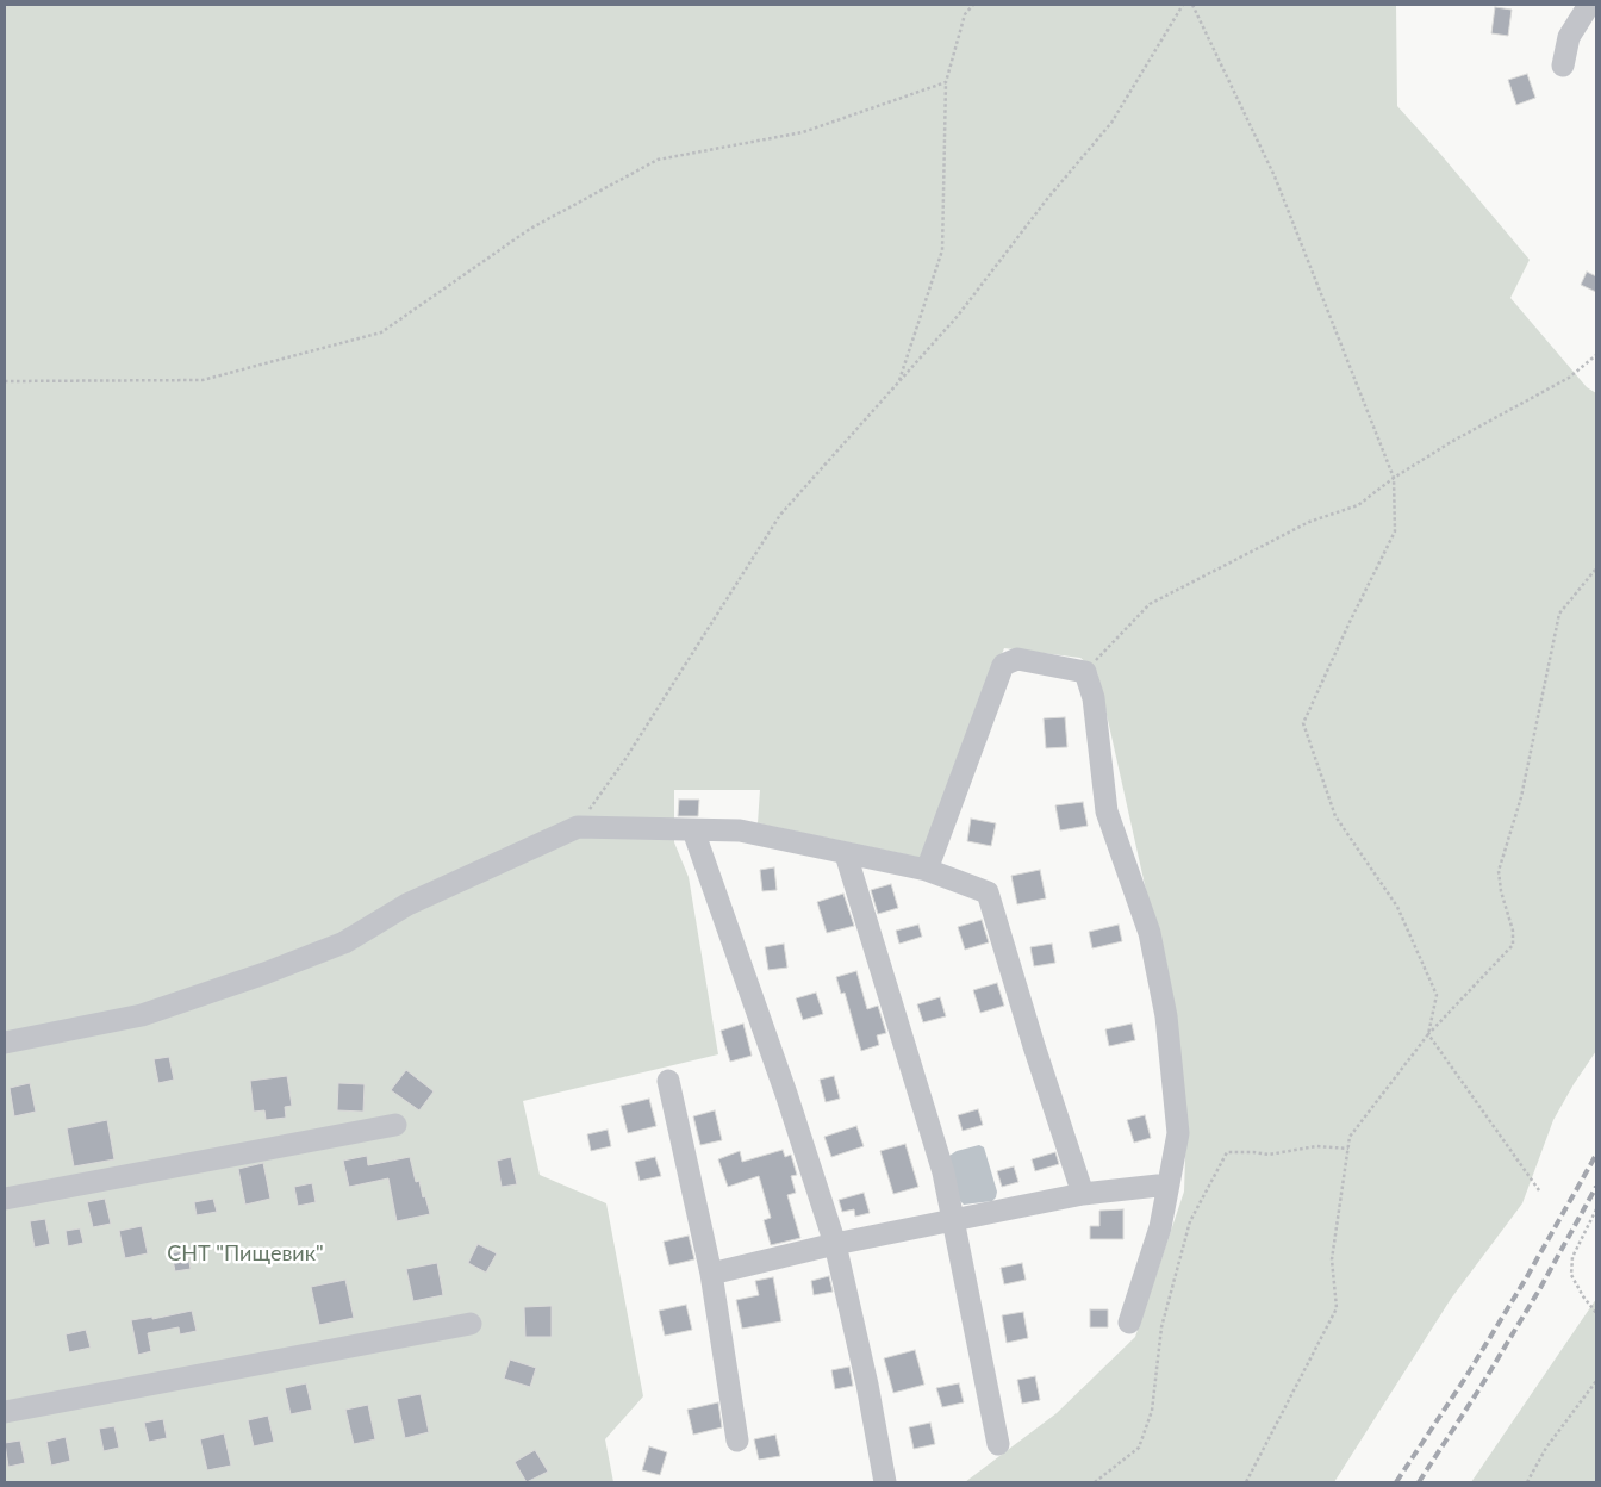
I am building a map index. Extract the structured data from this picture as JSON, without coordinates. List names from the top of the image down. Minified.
{"parks":["СНТ \"Пищевик\""]}
